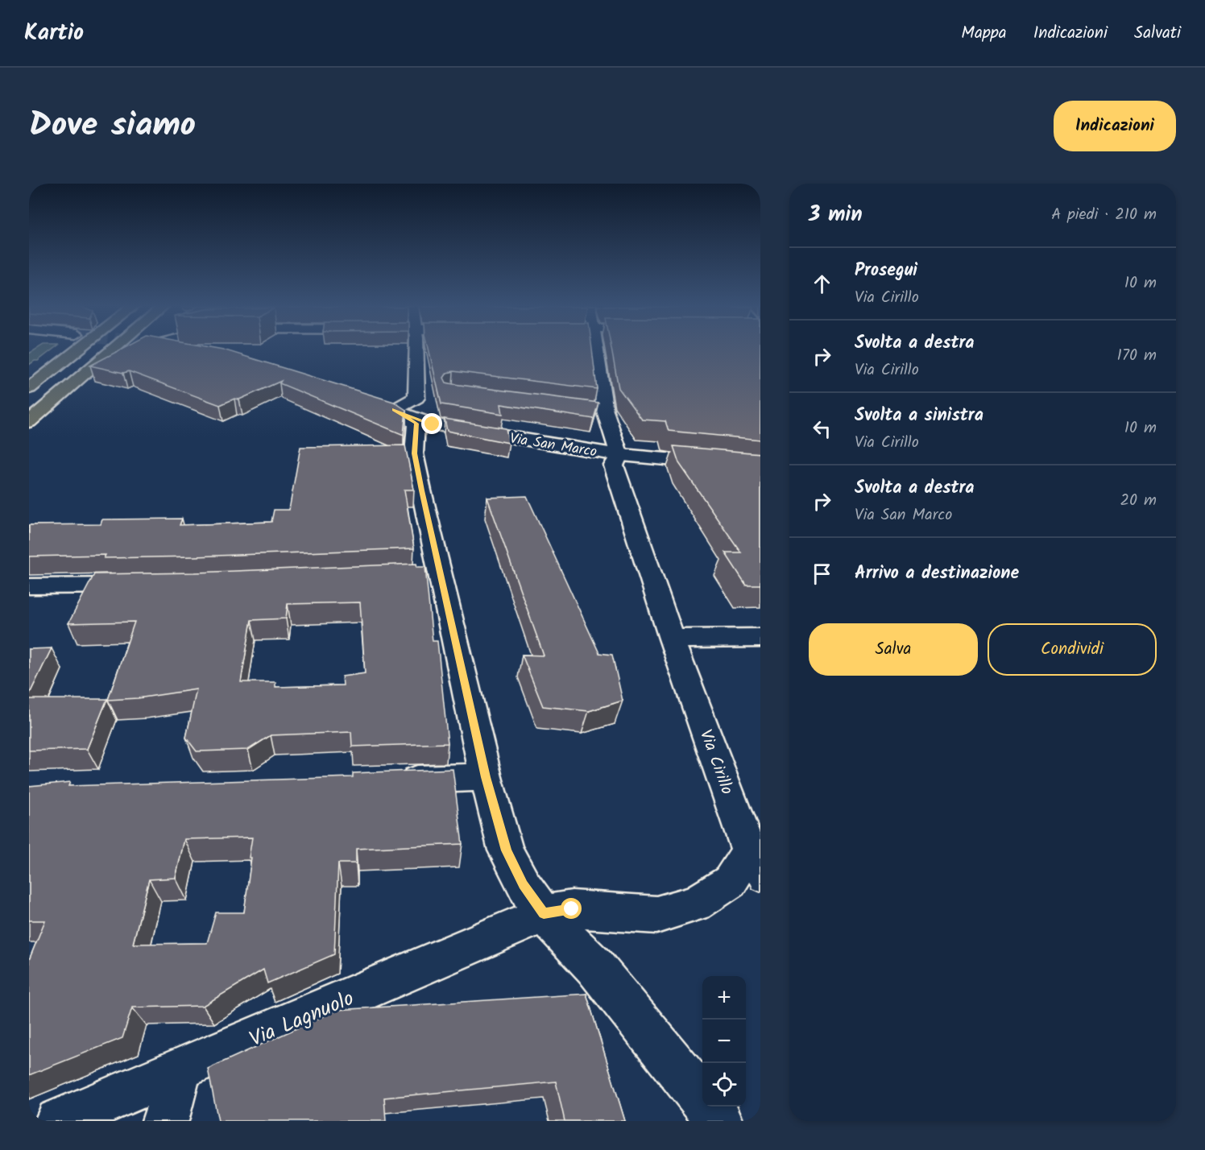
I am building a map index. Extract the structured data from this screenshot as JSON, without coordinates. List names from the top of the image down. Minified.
{"streets":{"street":["Via San Marco","Via Cirillo","Via Lagnuolo"]},"crossings":[["Via San Marco","Via Cirillo"]],"page":{"header":"Kartio","nav":["Mappa","Indicazioni","Salvati"],"title":"Dove siamo","buttons":["Indicazioni",["Salva","Condividi"]],"heading":["3 min","A piedi · 210 m"],"list":[["Prosegui","Via Cirillo","10 m"],["Svolta a destra","Via Cirillo","170 m"],["Svolta a sinistra","Via Cirillo","10 m"],["Svolta a destra","Via San Marco","20 m"],"Arrivo a destinazione"],"map_buttons":["+","−"]}}
